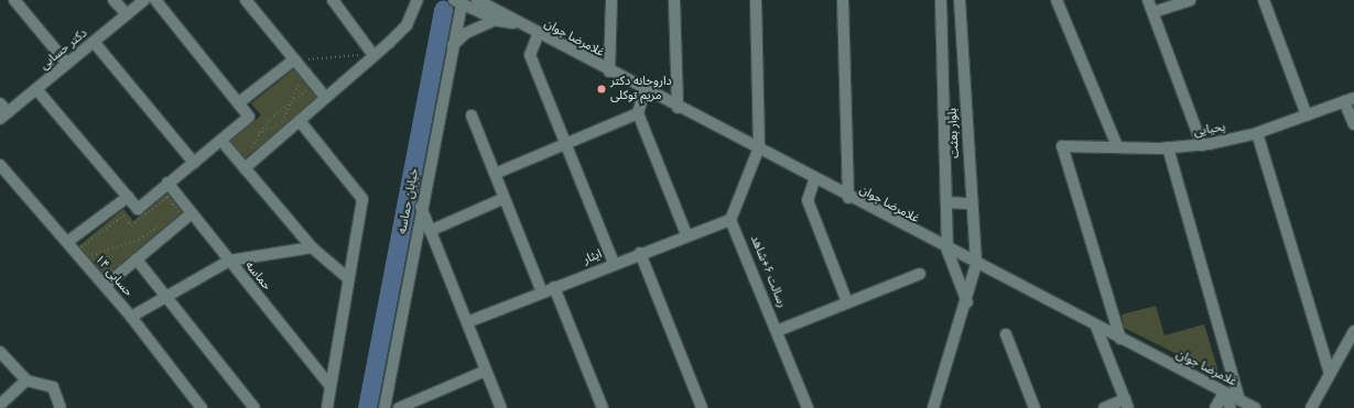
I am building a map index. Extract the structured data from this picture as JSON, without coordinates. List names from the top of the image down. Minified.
{"streets":{"street":["غلامرضا جوان","دکتر حسابی","یحیایی","بلوار بعثت","خیابان حماسه","ایثار","رسالت ۶+شاهد","حسابی ۱۴","حماسه"]},"crossings":[["غلامرضا جوان","یحیایی"],["غلامرضا جوان","بلوار بعثت"],["غلامرضا جوان","خیابان حماسه"],["ایثار","رسالت ۶+شاهد"]],"places":["داروخانه دکتر مریم توکلی"]}
